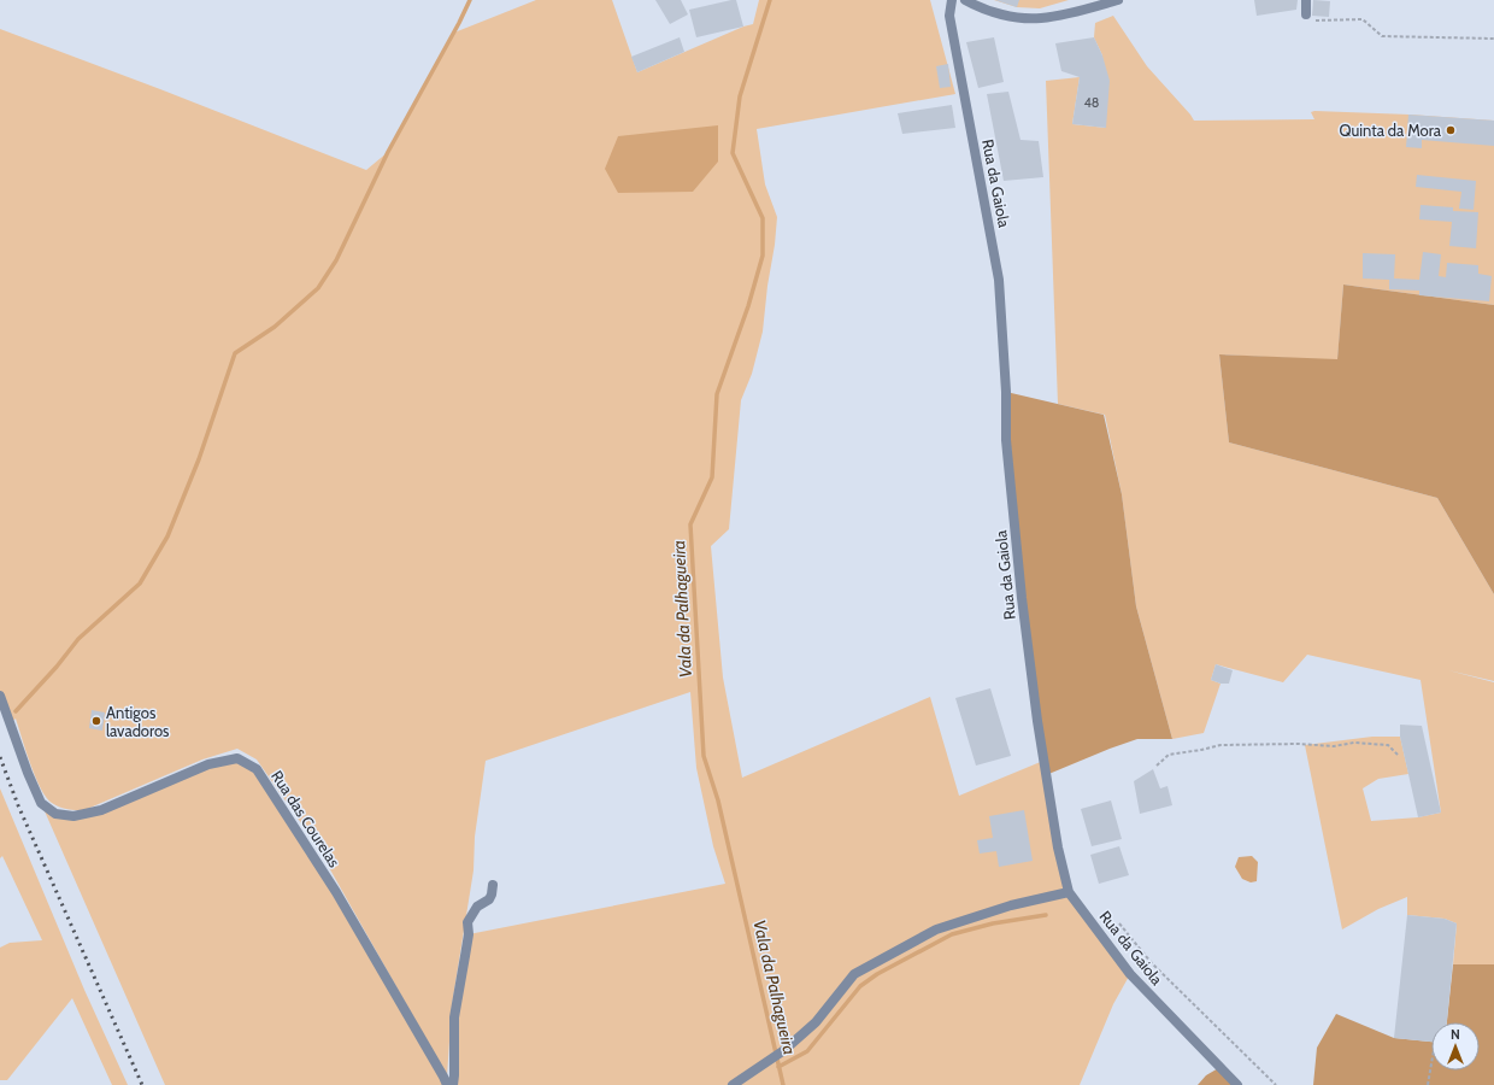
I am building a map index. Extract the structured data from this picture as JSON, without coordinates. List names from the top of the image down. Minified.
{"streets":{"street":["Rua da Gaiola","Rua das Courelas"]},"water":["Vala da Palhagueira"],"places":["Quinta da Mora","Antigos lavadoros"],"house_numbers":["48"],"north":"top"}
